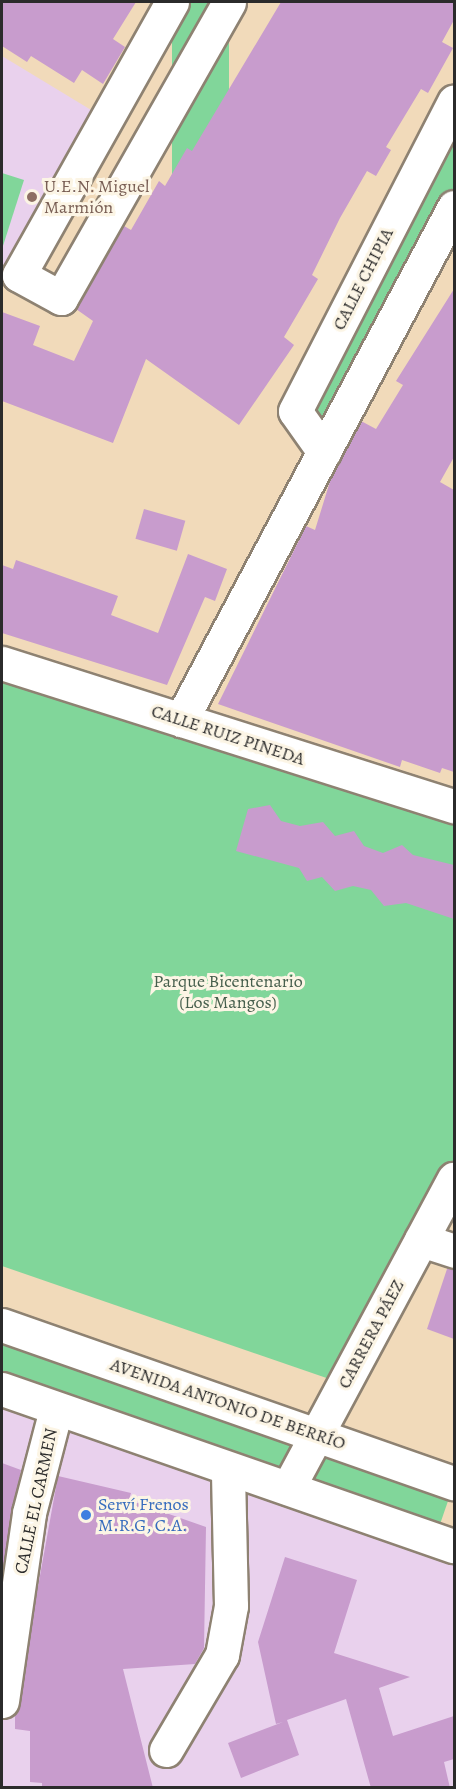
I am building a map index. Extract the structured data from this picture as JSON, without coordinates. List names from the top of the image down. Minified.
{"streets":{"street":["CALLE CHIPIA","CALLE RUIZ PINEDA","CARRERA PÁEZ","AVENIDA ANTONIO DE BERRÍO","CALLE EL CARMEN"]},"crossings":[["CARRERA PÁEZ","AVENIDA ANTONIO DE BERRÍO"]],"parks":["Parque Bicentenario (Los Mangos)"],"places":["U.E.N. Miguel Marmión","Serví Frenos M.R.G, C.A."]}
